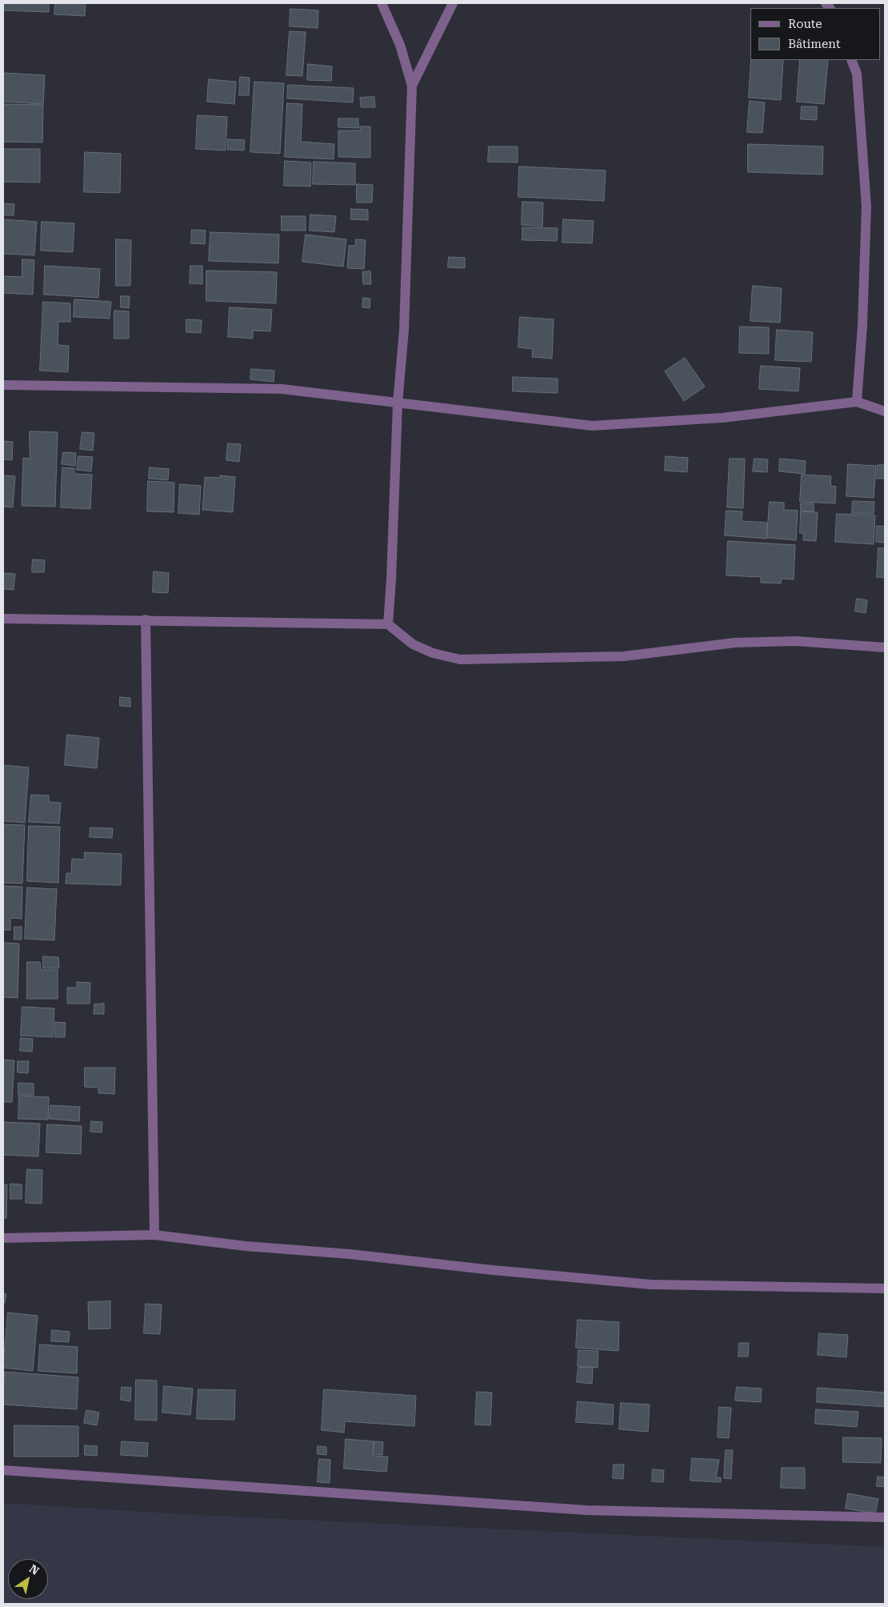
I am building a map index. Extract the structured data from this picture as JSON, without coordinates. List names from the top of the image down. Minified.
{"legend":["Route","Bâtiment"],"north":"top right"}
